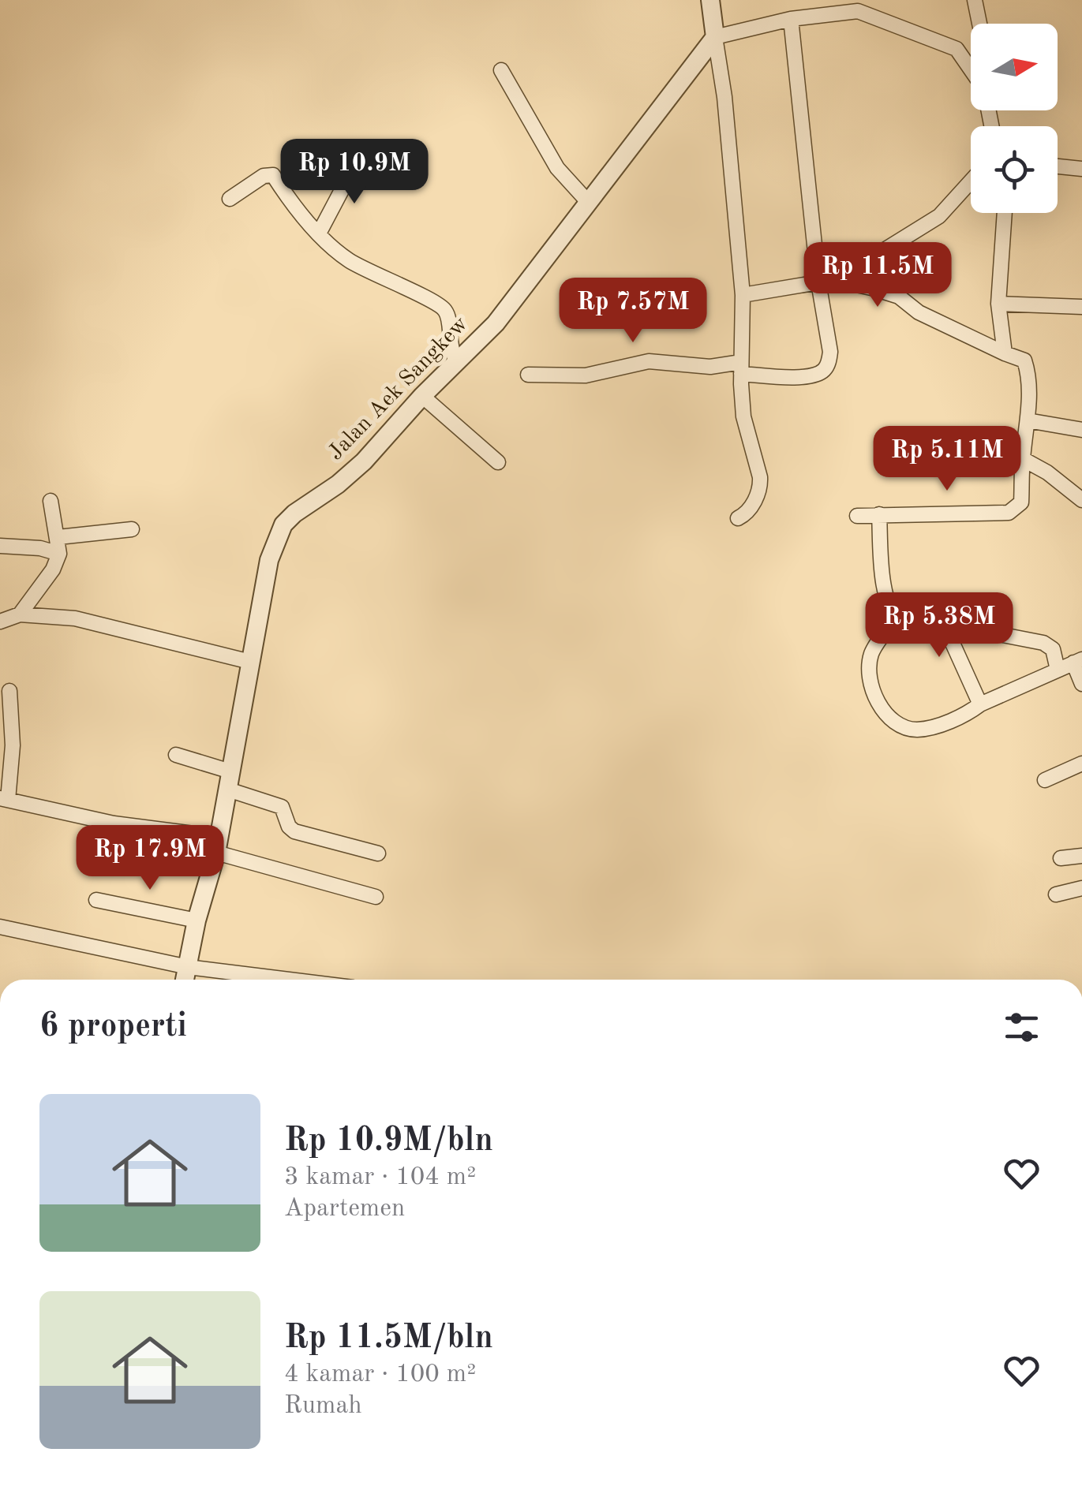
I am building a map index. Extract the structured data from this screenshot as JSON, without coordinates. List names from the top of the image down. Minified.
{"streets":{"street":["Jalan Aek Sangkew"]},"north":"right","page":{"price":["Rp 10.9M","Rp 11.5M","Rp 7.57M","Rp 5.11M","Rp 5.38M","Rp 17.9M"],"heading":"6 properti","list":[{"name":"Rp 10.9M/bln","note":"3 kamar · 104 m² · Apartemen"},{"name":"Rp 11.5M/bln","note":"4 kamar · 100 m² · Rumah"}]}}
